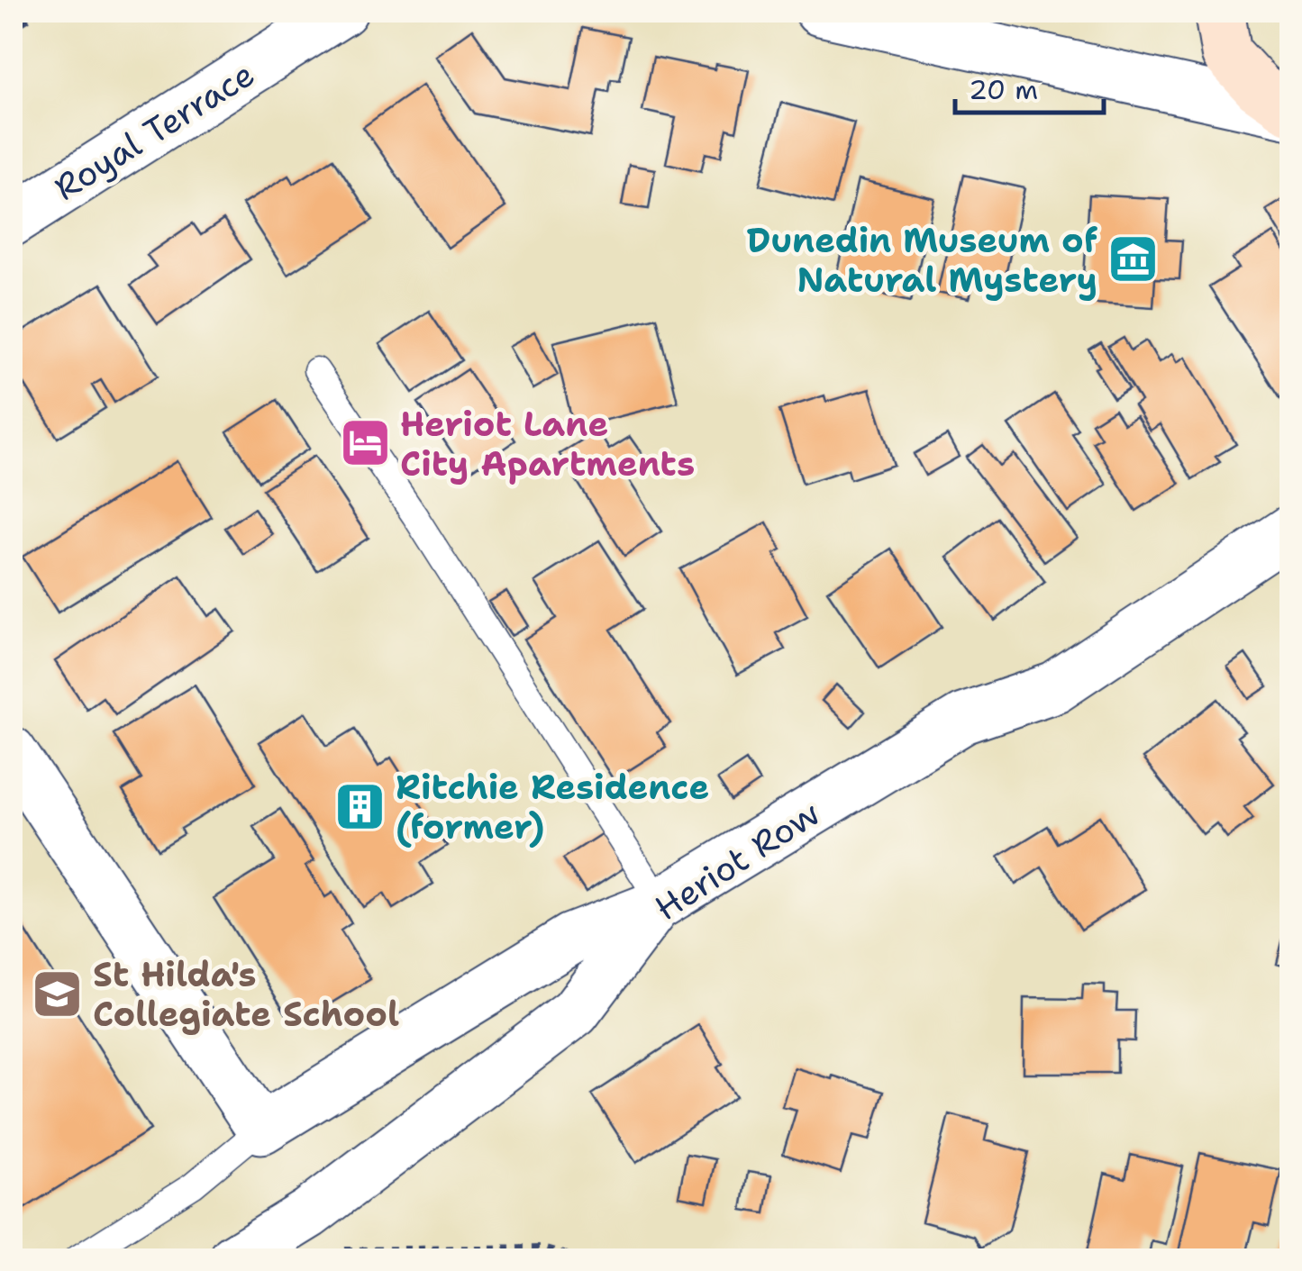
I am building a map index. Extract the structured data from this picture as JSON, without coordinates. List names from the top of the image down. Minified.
{"streets":{"street":["Royal Terrace","Heriot Row"]},"places":{"museum":["Dunedin Museum of Natural Mystery"],"hotel":["Heriot Lane City Apartments"],"building":["Ritchie Residence (former)"],"school or university":["St Hilda's Collegiate School"]},"scale_bar":"20 m"}
